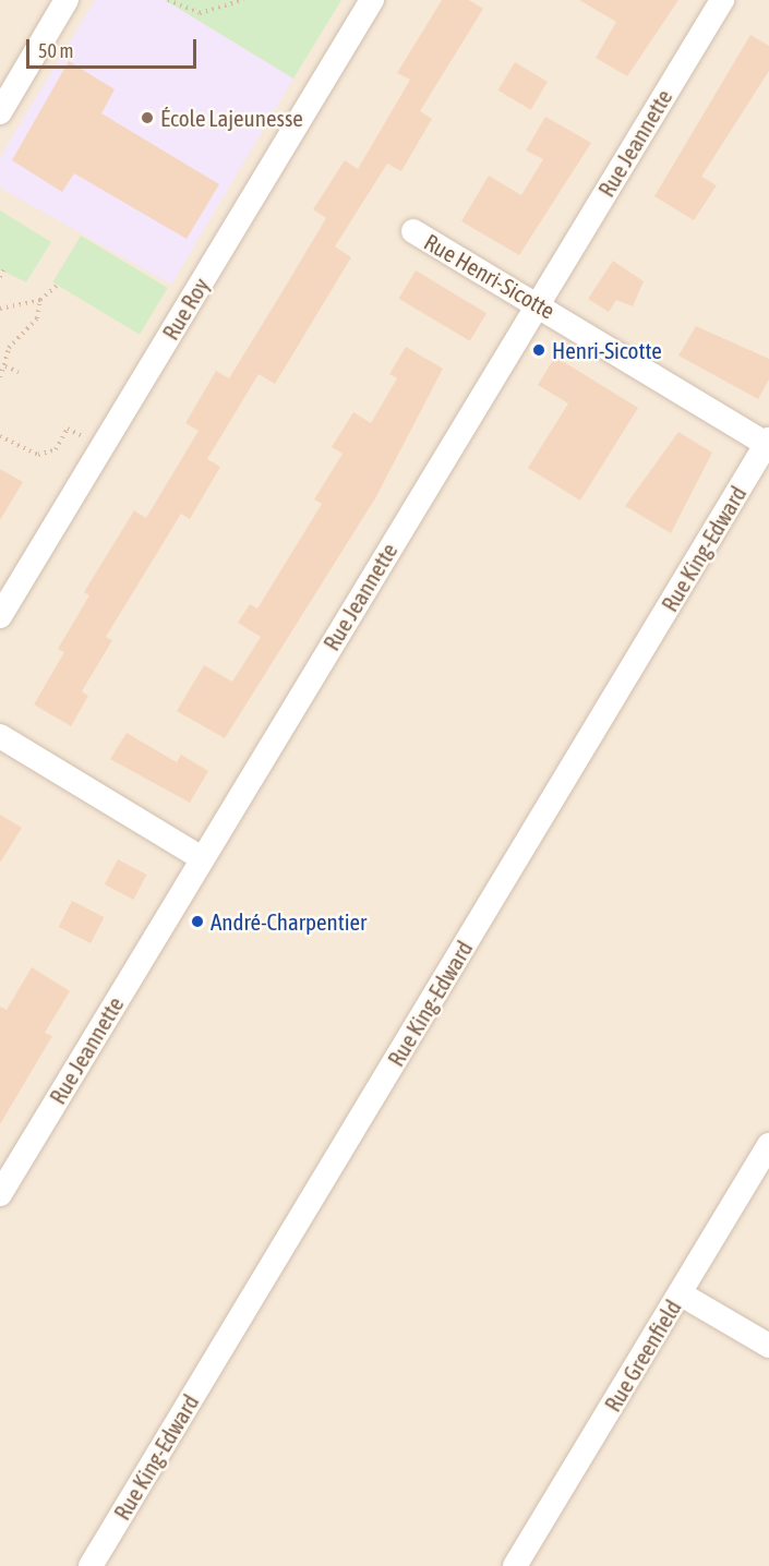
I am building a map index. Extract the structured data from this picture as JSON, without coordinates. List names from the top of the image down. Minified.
{"streets":{"street":["Rue Jeannette","Rue Henri-Sicotte","Rue Roy","Rue King-Edward","Rue Greenfield"]},"crossings":[["Rue Jeannette","Rue Henri-Sicotte"],["Rue Henri-Sicotte","Rue King-Edward"]],"places":["École Lajeunesse","Henri-Sicotte","André-Charpentier"],"scale_bar":"50 m"}
